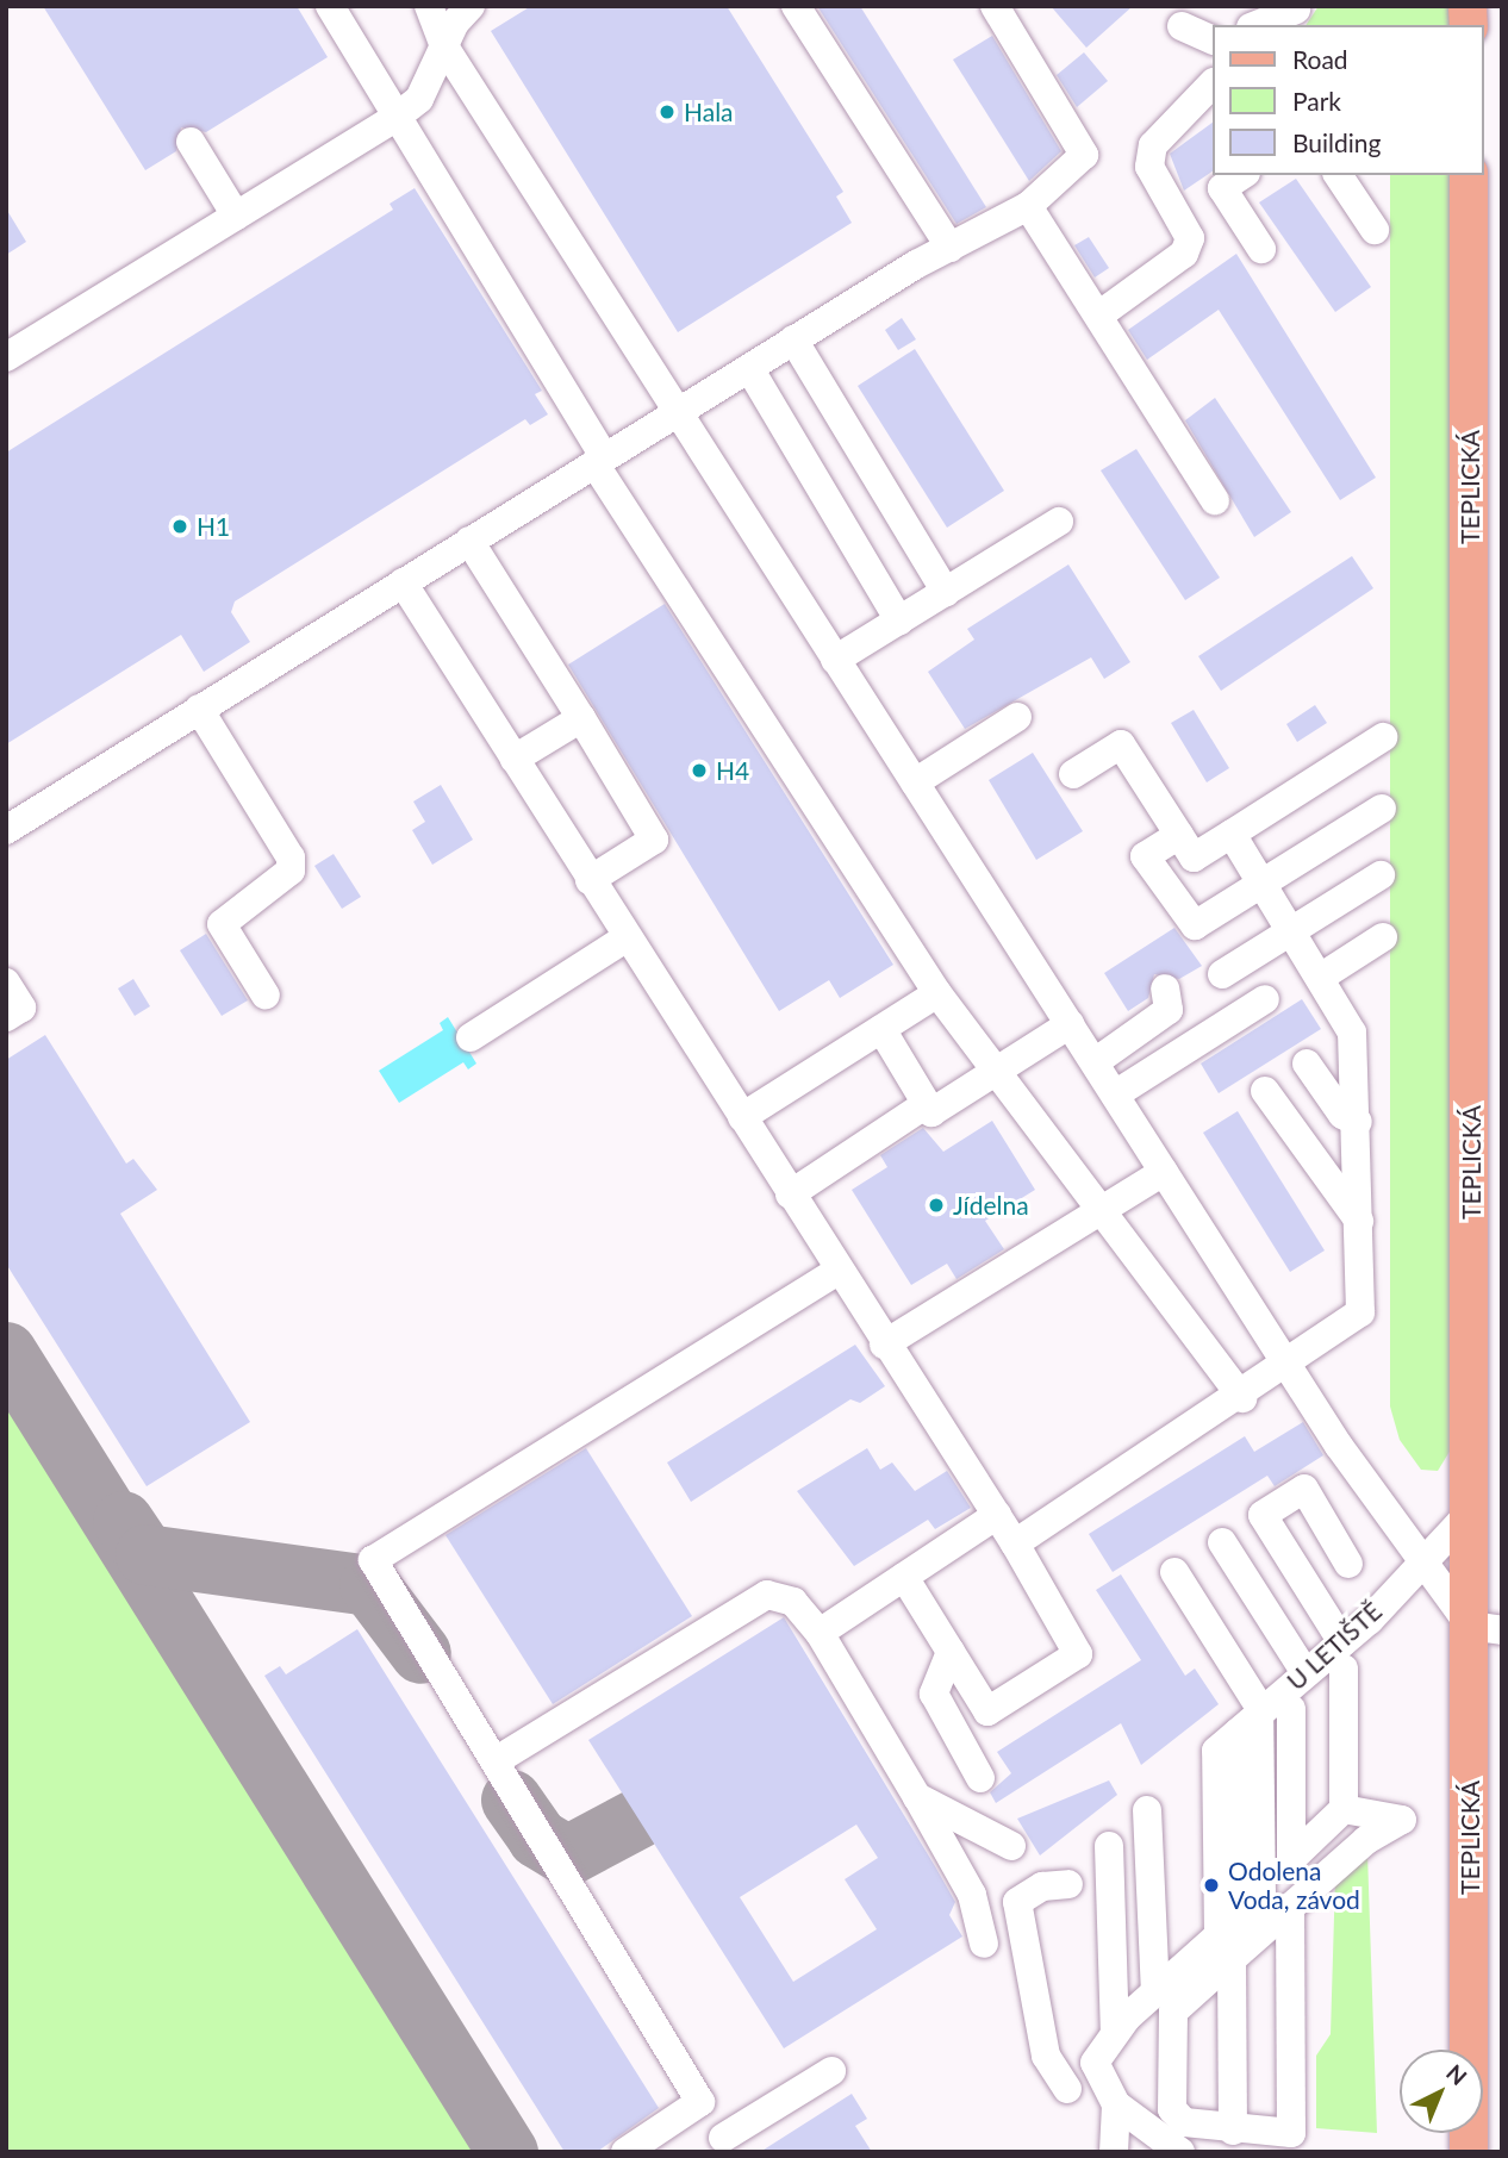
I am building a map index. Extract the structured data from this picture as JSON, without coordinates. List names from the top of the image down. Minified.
{"streets":{"main road":["TEPLICKÁ"],"lane":["U LETIŠTĚ"]},"crossings":[["TEPLICKÁ","U LETIŠTĚ"]],"places":["Hala","H1","H4","Jídelna","Odolena Voda, závod"],"legend":["Road","Park","Building"],"north":"top right"}
